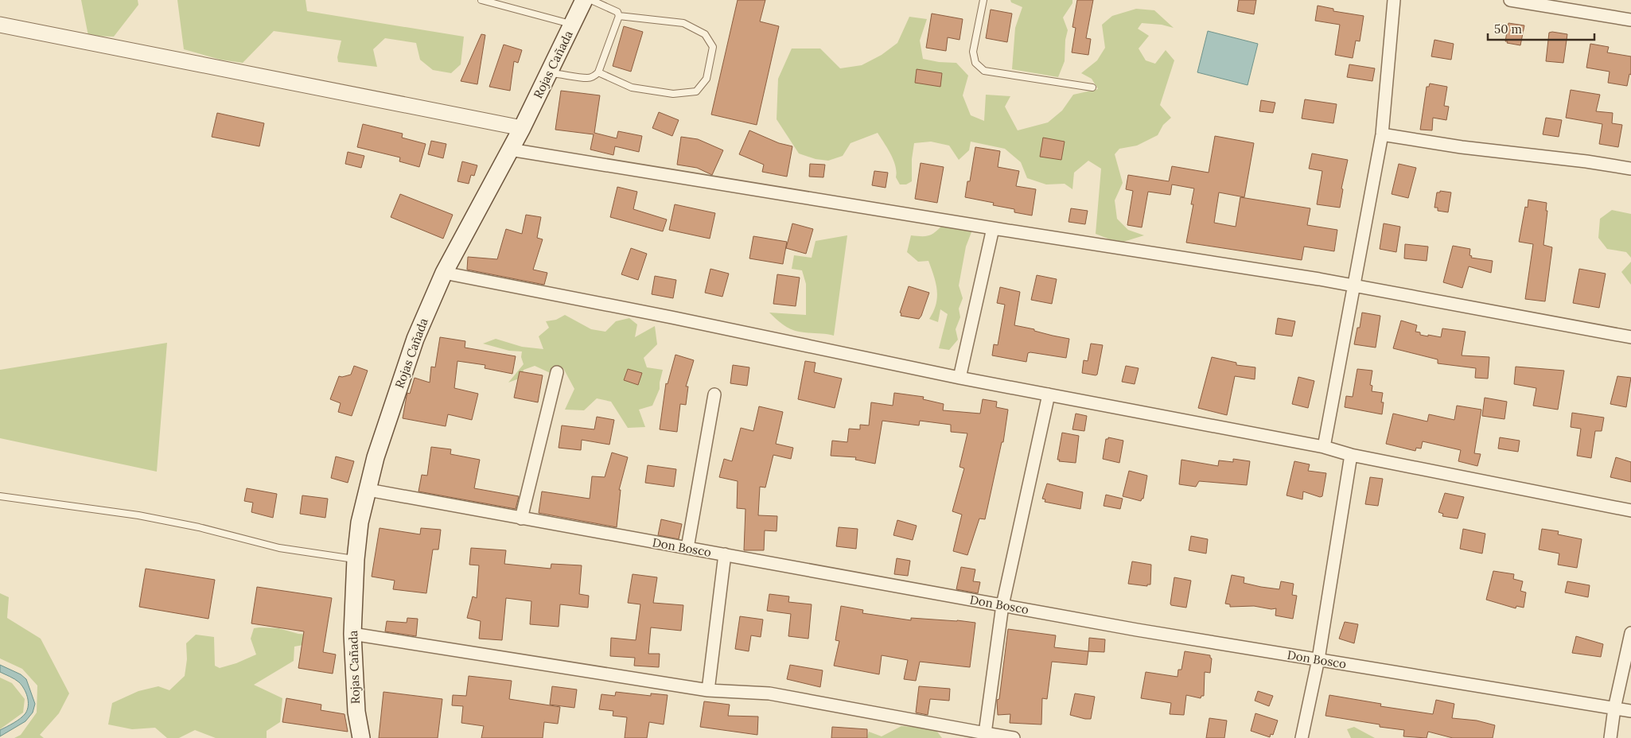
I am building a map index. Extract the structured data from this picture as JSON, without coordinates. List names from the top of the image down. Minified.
{"streets":{"main road":["Rojas Cañada"],"street":["Don Bosco"]},"crossings":[["Rojas Cañada","Don Bosco"]],"scale_bar":"50 m"}
